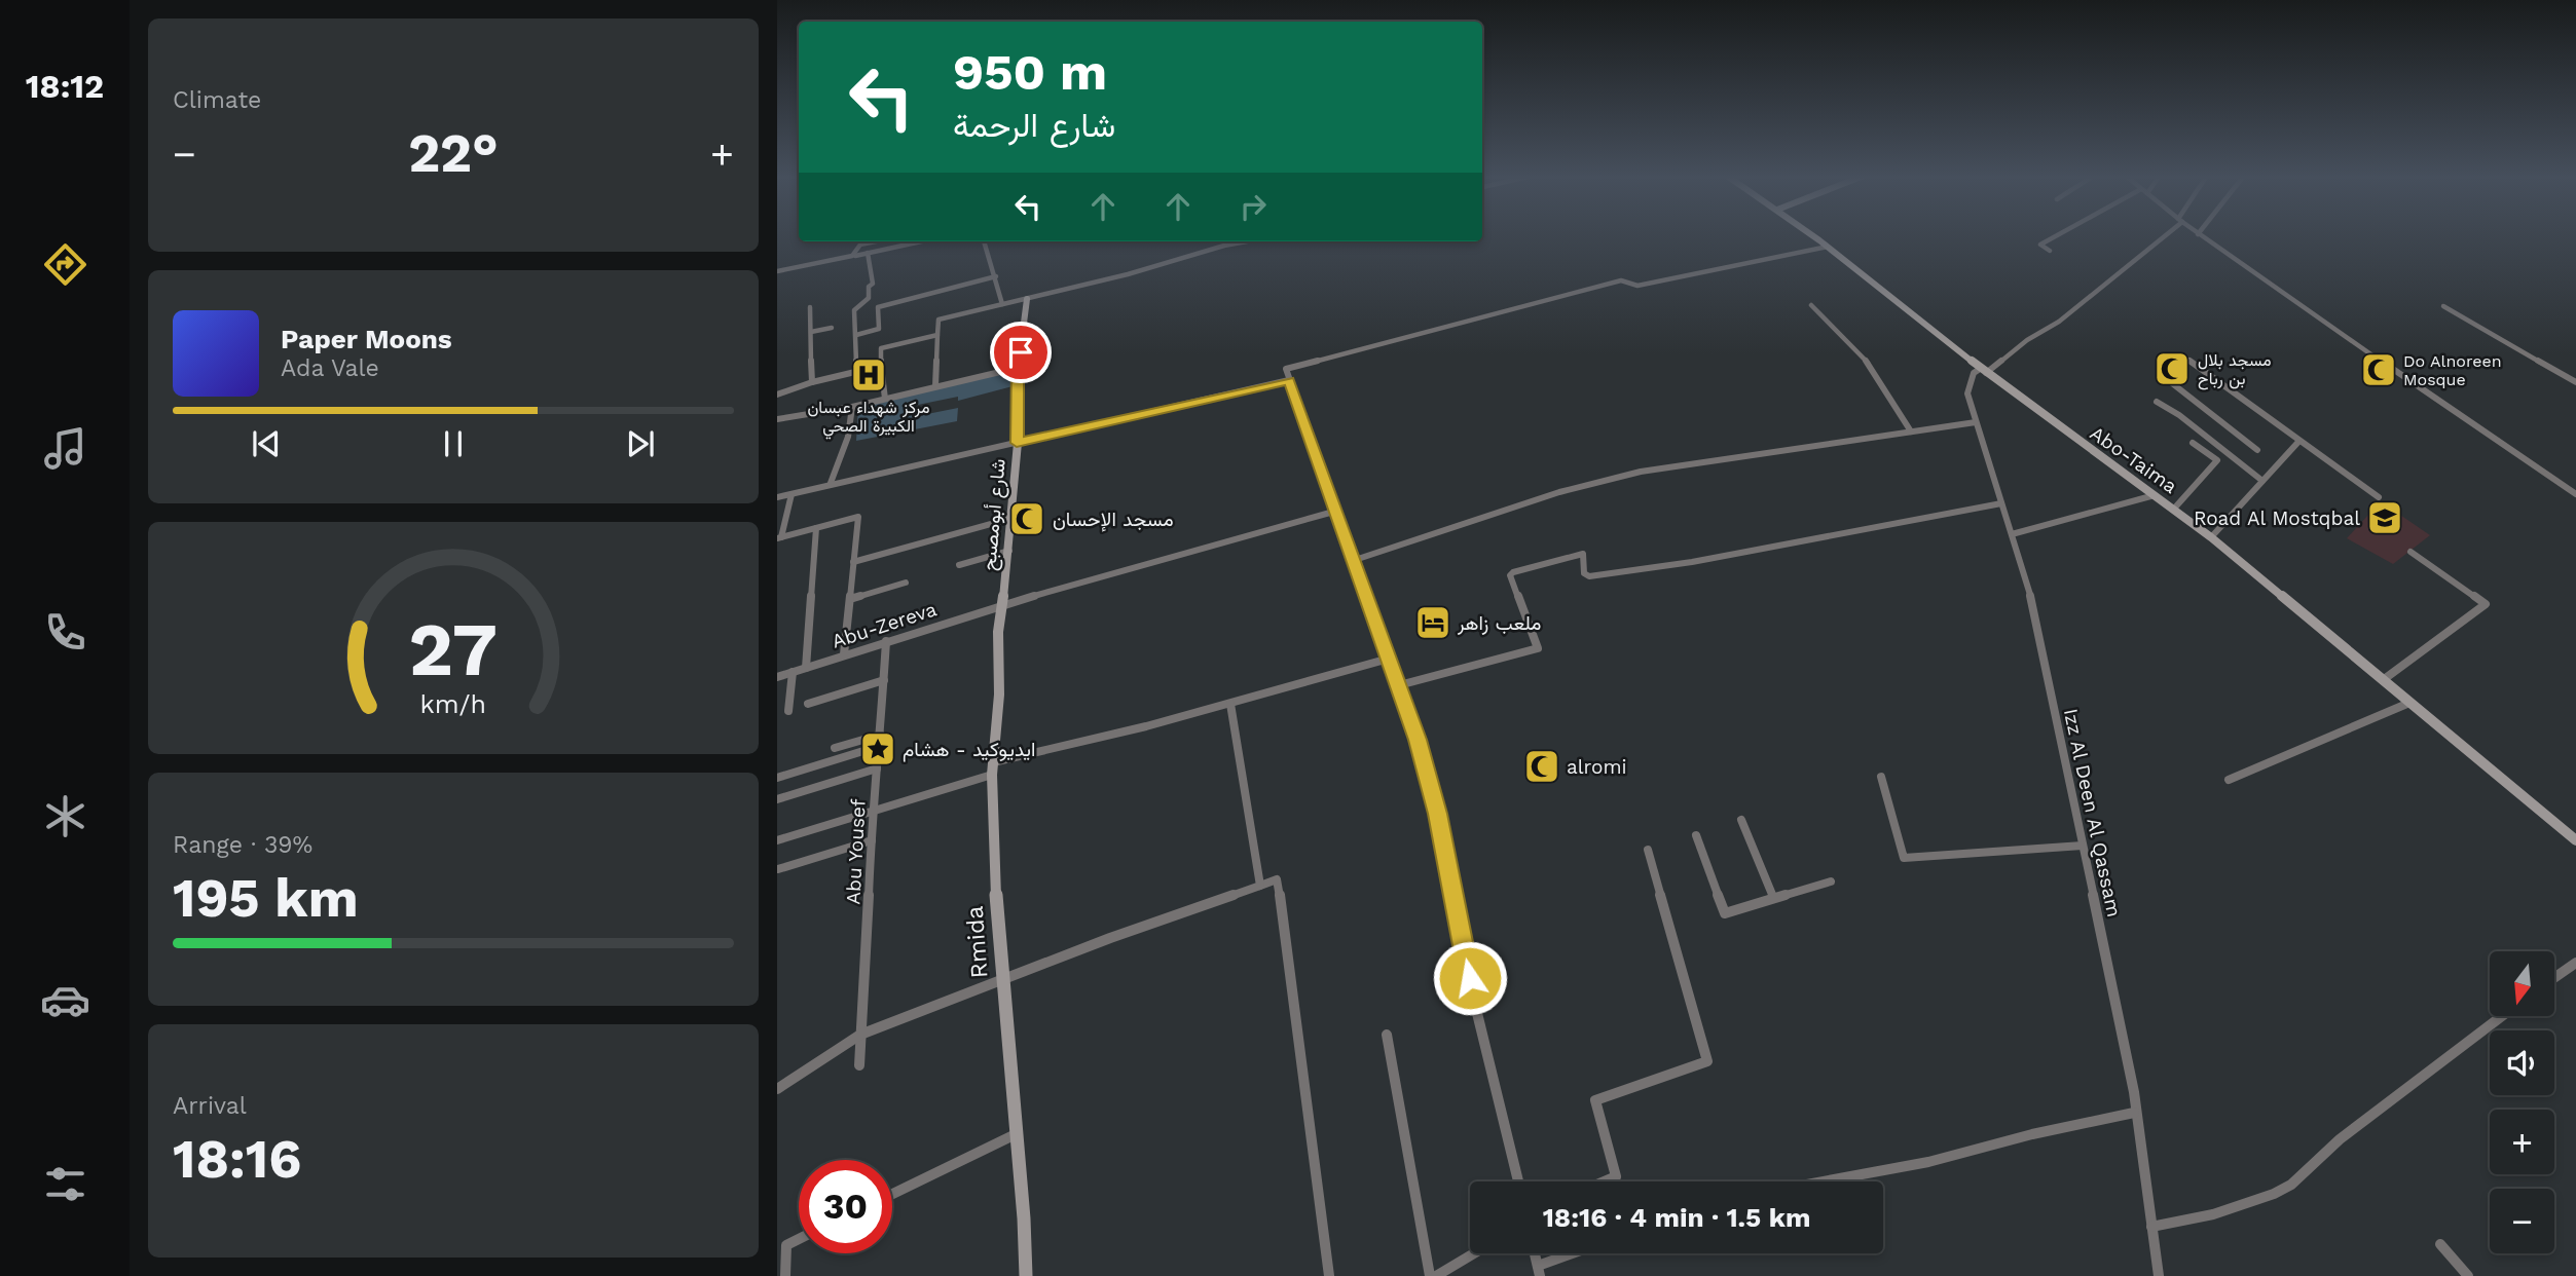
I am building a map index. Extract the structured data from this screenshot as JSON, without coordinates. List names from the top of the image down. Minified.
{"streets":{"street":["Abo-Taima","شارع أبومصبح","Abu-Zereva","Izz Al Deen Al Qassam","Abu Yousef","Rmida"]},"crossings":[["Abo-Taima","Izz Al Deen Al Qassam"],["شارع أبومصبح","Abu-Zereva"],["شارع أبومصبح","Rmida"],["Abu-Zereva","Abu Yousef"],["Abu-Zereva","Rmida"]],"places":{"mosque":["مسجد بلال بن رباح","Do Alnoreen Mosque","مسجد الإحسان","alromi"],"hospital":["مركز شهداء عبسان الكبيرة الصحي"],"school or university":["Road Al Mostqbal"],"hotel":["ملعب زاهر"],"place":["ايديوكيد - هشام"]},"north":"bottom","page":{"tabs":"18:12","tile":["Climate",["Range · 39%","195 km"],["Arrival","18:16"]],"turn":["950 m","شارع الرحمة"],"heat":["−","22°","+"],"song":["Paper Moons","Ada Vale"],"map_buttons":["+","−"],"limit":"30","trip":"18:16 · 4 min · 1.5 km","gauge":["27","km/h"]}}
